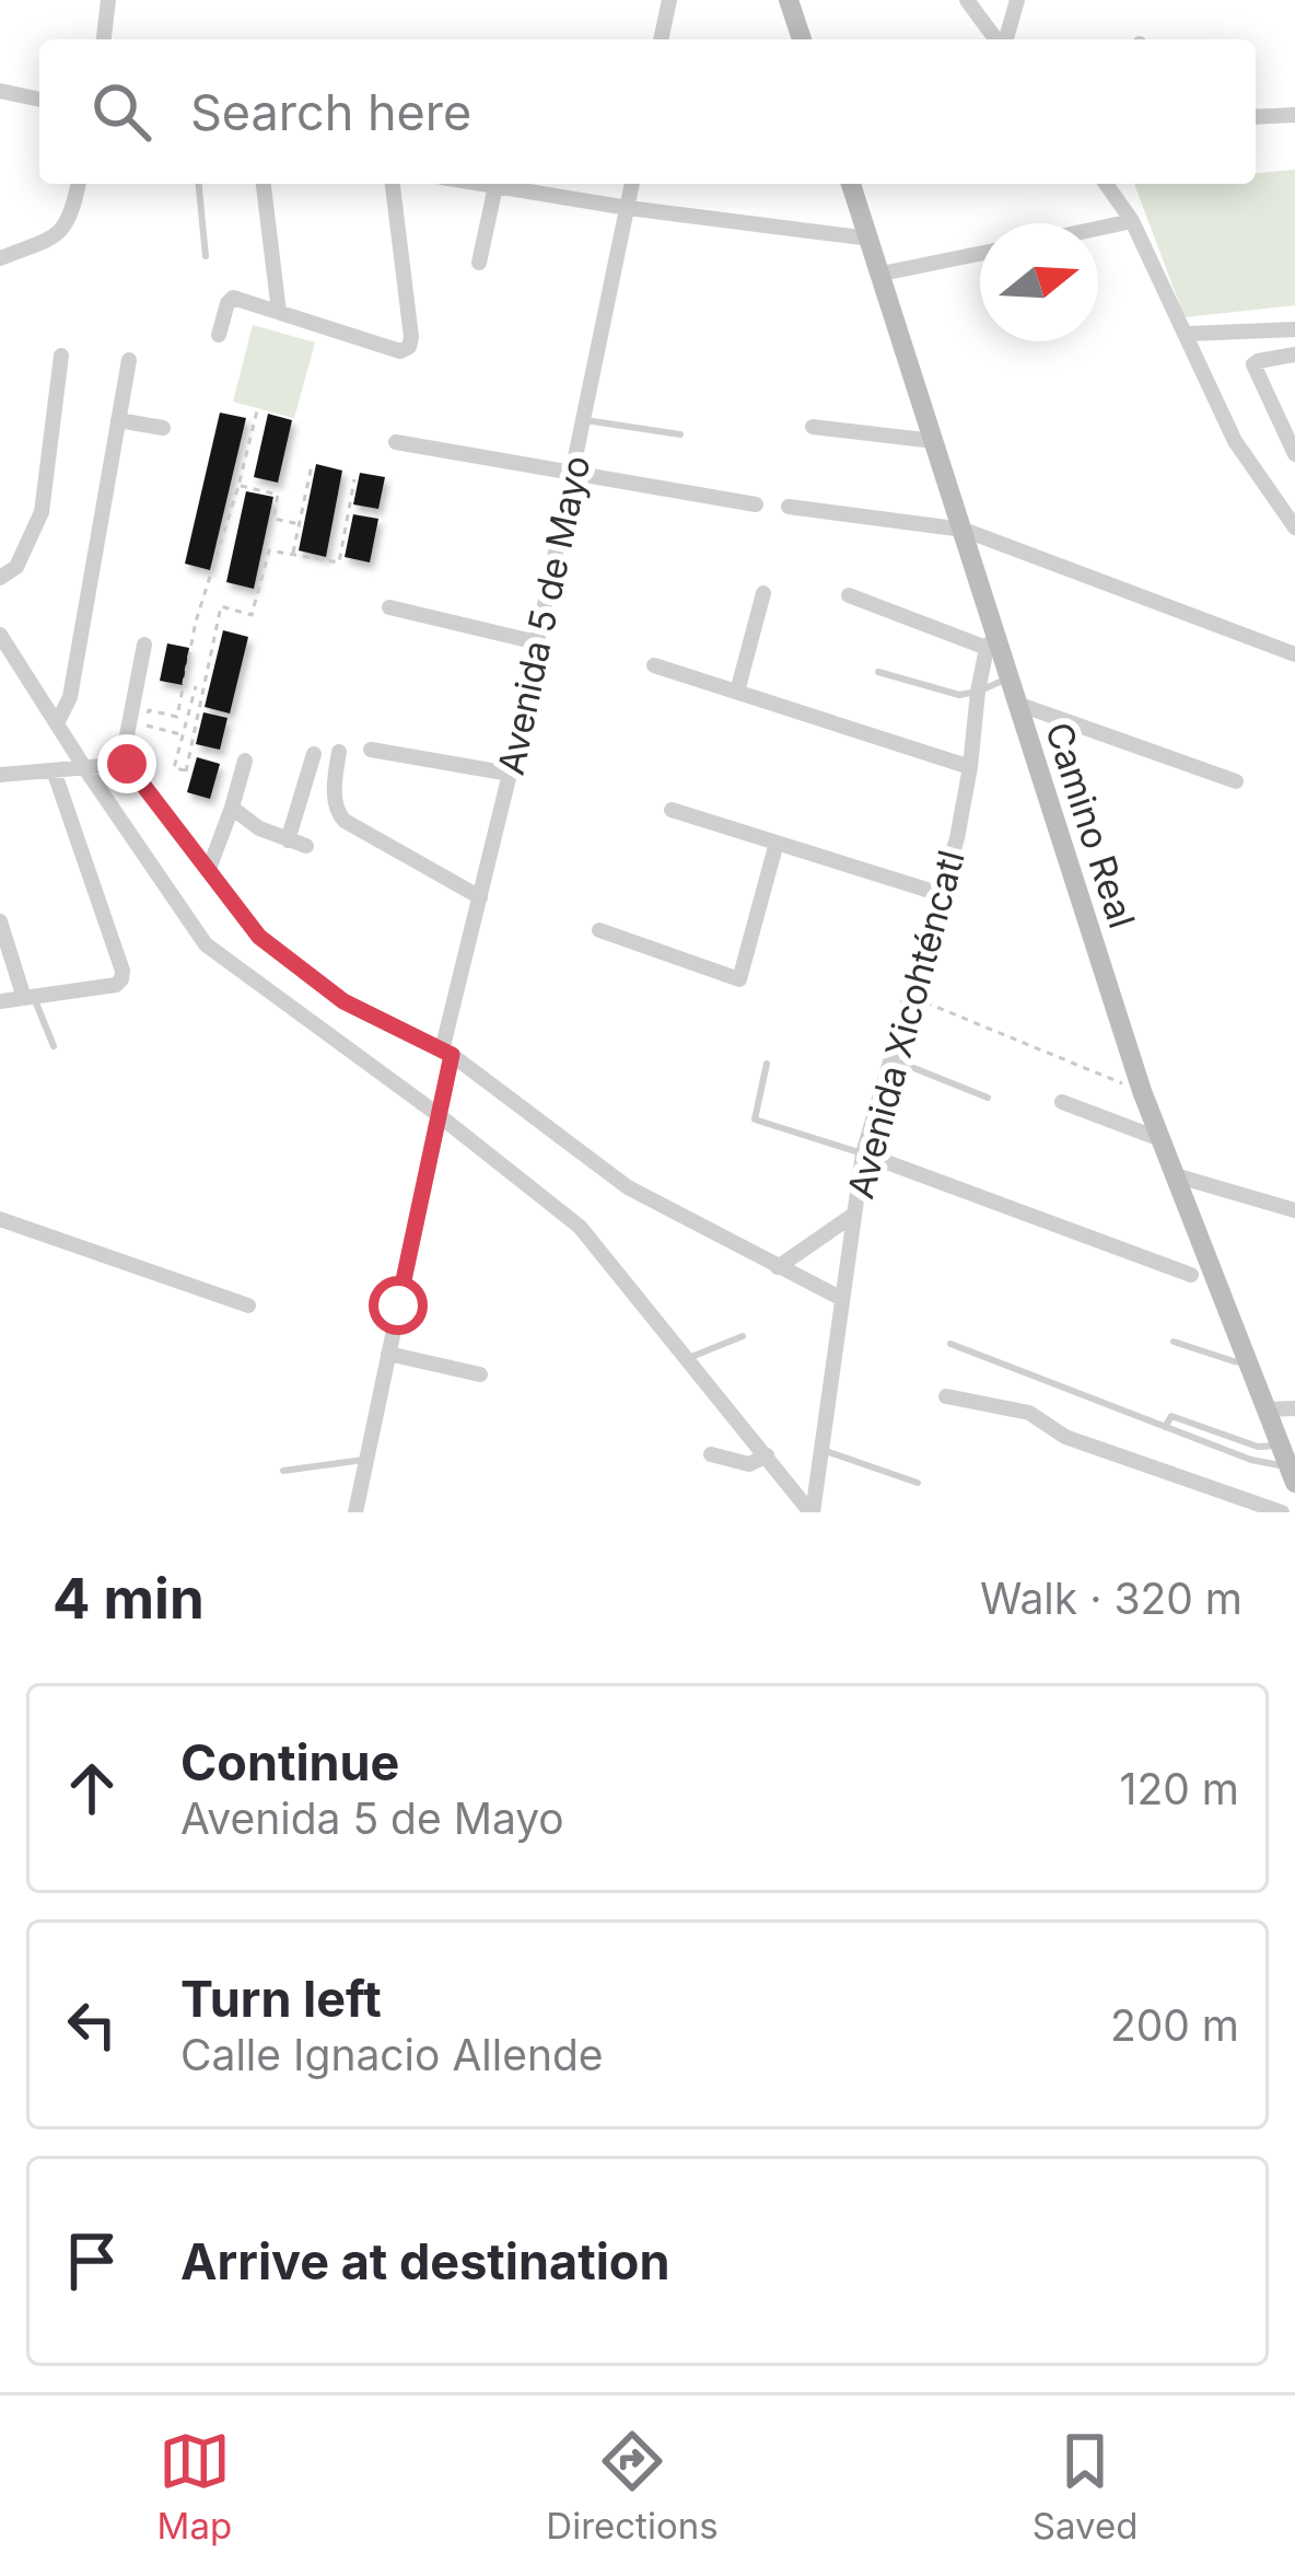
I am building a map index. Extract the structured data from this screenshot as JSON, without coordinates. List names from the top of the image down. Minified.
{"streets":{"main road":["Camino Real"],"street":["Avenida 5 de Mayo","Avenida Xicohténcatl"]},"crossings":[["Camino Real","Avenida Xicohténcatl"]],"north":"right","page":{"search":"Search here","heading":["4 min","Walk · 320 m"],"list":[["Continue","Avenida 5 de Mayo","120 m"],["Turn left","Calle Ignacio Allende","200 m"],"Arrive at destination"],"nav":["Map","Directions","Saved"]}}
